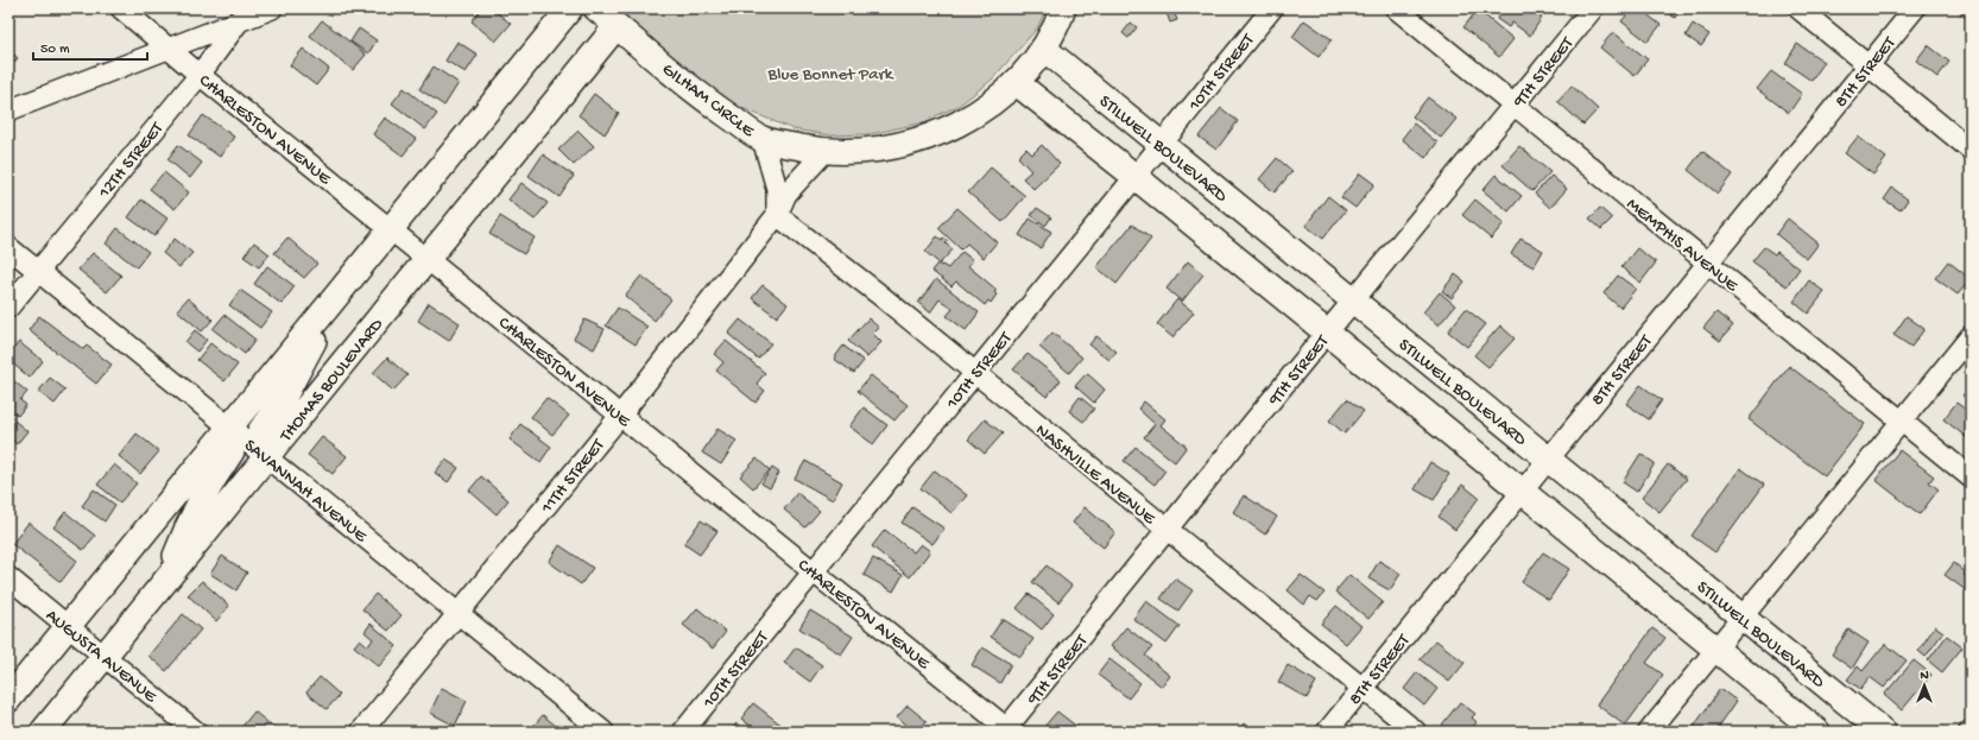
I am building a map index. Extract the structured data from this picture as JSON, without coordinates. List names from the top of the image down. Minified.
{"streets":{"main road":["GILHAM CIRCLE","STILWELL BOULEVARD","THOMAS BOULEVARD"],"street":["10TH STREET","9TH STREET","8TH STREET","CHARLESTON AVENUE","12TH STREET","MEMPHIS AVENUE","NASHVILLE AVENUE","11TH STREET","SAVANNAH AVENUE","AUGUSTA AVENUE"]},"crossings":[["10TH STREET","CHARLESTON AVENUE"],["10TH STREET","STILWELL BOULEVARD"],["10TH STREET","NASHVILLE AVENUE"],["9TH STREET","CHARLESTON AVENUE"],["9TH STREET","STILWELL BOULEVARD"],["9TH STREET","MEMPHIS AVENUE"],["9TH STREET","NASHVILLE AVENUE"],["8TH STREET","STILWELL BOULEVARD"],["8TH STREET","MEMPHIS AVENUE"],["8TH STREET","NASHVILLE AVENUE"],["GILHAM CIRCLE","STILWELL BOULEVARD"],["GILHAM CIRCLE","THOMAS BOULEVARD"],["GILHAM CIRCLE","11TH STREET"],["CHARLESTON AVENUE","12TH STREET"],["CHARLESTON AVENUE","THOMAS BOULEVARD"],["CHARLESTON AVENUE","11TH STREET"],["12TH STREET","SAVANNAH AVENUE"],["THOMAS BOULEVARD","SAVANNAH AVENUE"],["THOMAS BOULEVARD","AUGUSTA AVENUE"],["NASHVILLE AVENUE","11TH STREET"],["11TH STREET","SAVANNAH AVENUE"]],"parks":["Blue Bonnet Park"],"scale_bar":"50 m","north":"top"}
